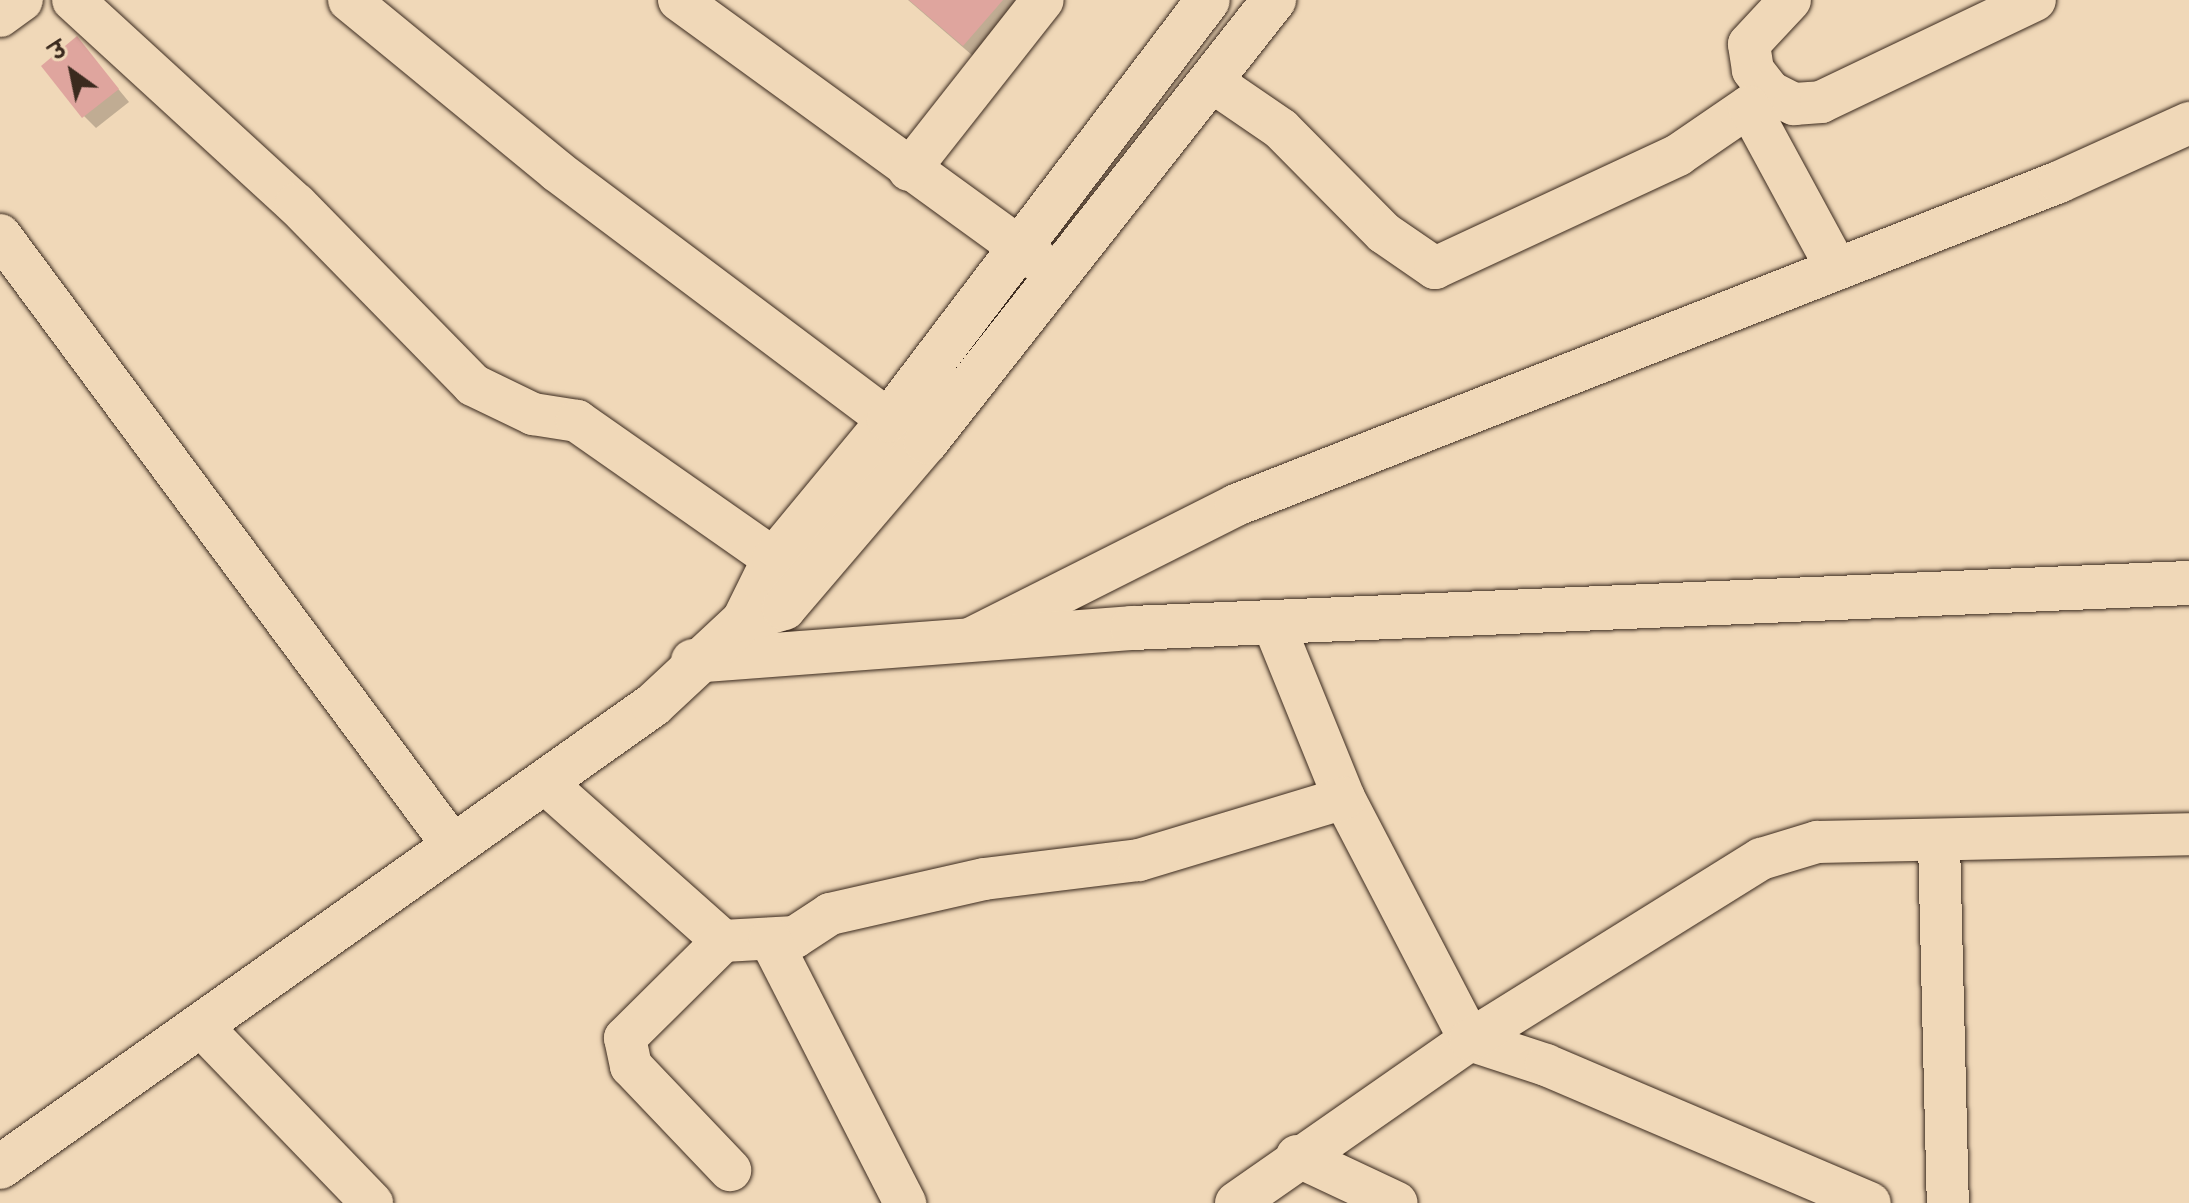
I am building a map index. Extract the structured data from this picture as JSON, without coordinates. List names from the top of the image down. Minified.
{"north":"top left"}
